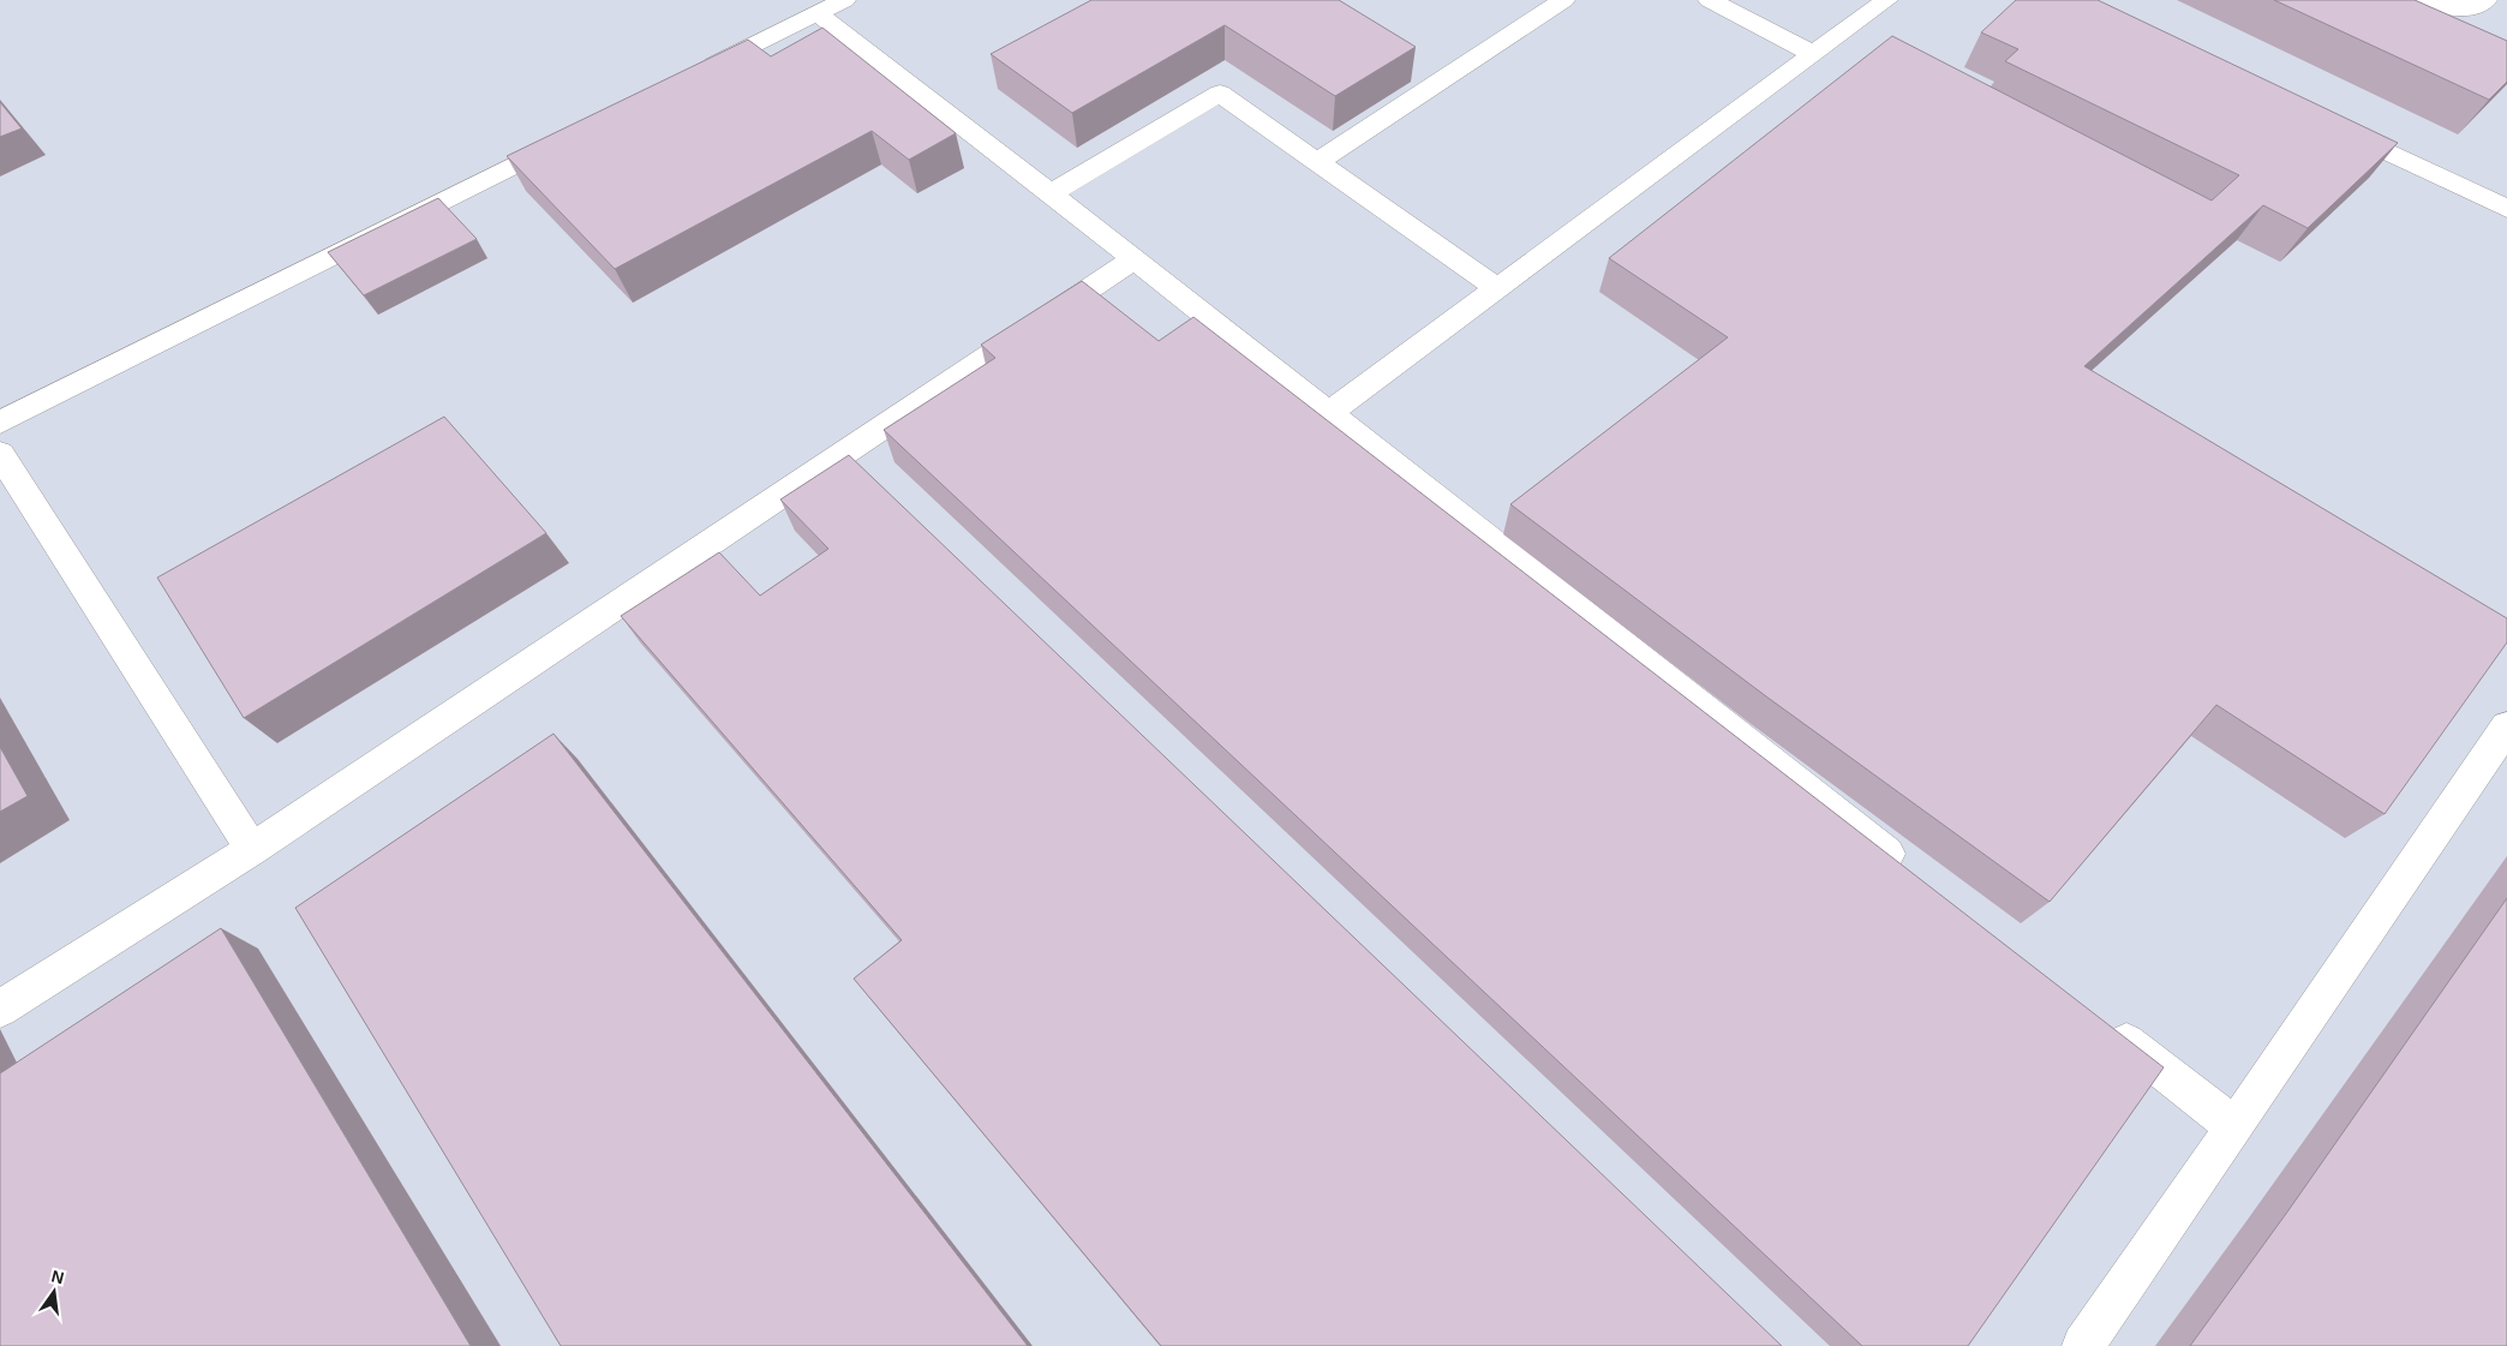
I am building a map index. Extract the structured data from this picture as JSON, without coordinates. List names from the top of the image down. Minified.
{"north":"top"}
